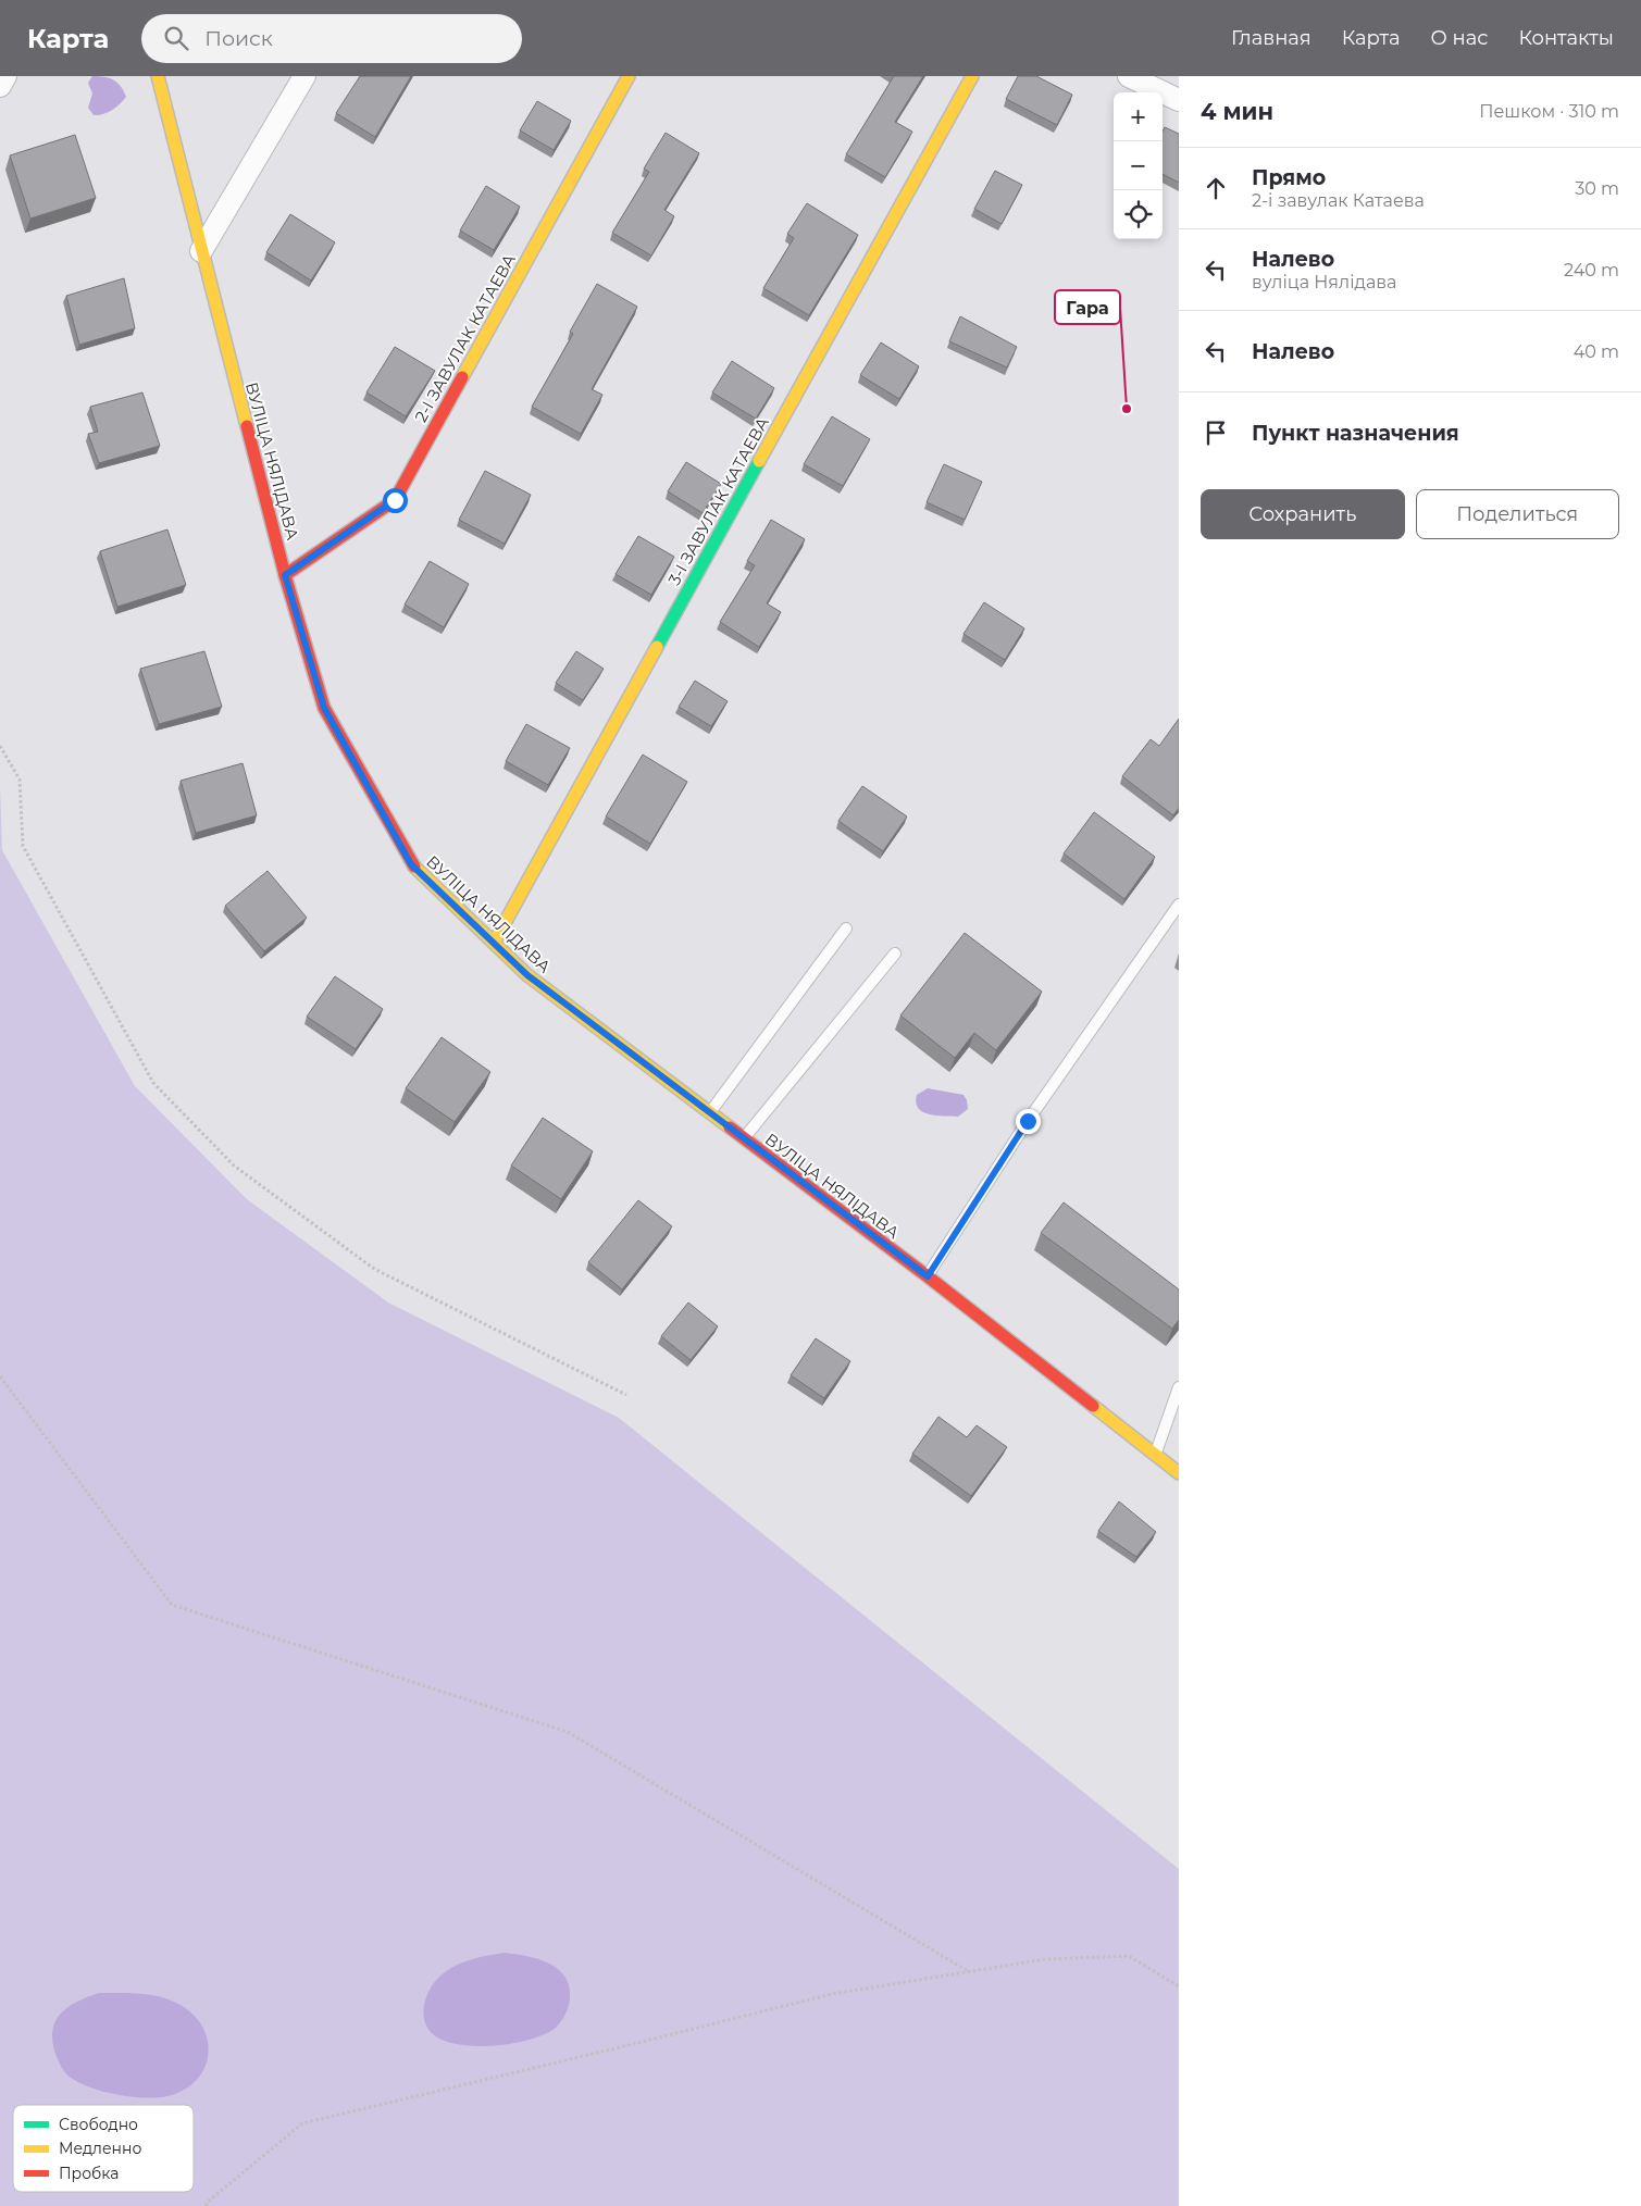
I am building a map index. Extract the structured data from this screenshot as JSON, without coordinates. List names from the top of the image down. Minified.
{"streets":{"street":["2-І ЗАВУЛАК КАТАЕВА","ВУЛІЦА НЯЛІДАВА","3-І ЗАВУЛАК КАТАЕВА"]},"crossings":[["2-І ЗАВУЛАК КАТАЕВА","ВУЛІЦА НЯЛІДАВА"],["ВУЛІЦА НЯЛІДАВА","3-І ЗАВУЛАК КАТАЕВА"]],"places":["Гара"],"legend":["Свободно","Медленно","Пробка"],"page":{"header":"Карта","search":"Поиск","nav":["Главная","Карта","О нас","Контакты"],"heading":["4 мин","Пешком · 310 m"],"map_buttons":["+","−"],"list":[["Прямо","2-і завулак Катаева","30 m"],["Налево","вуліца Нялідава","240 m"],["Налево","40 m"],"Пункт назначения"],"buttons":["Сохранить","Поделиться"]}}
